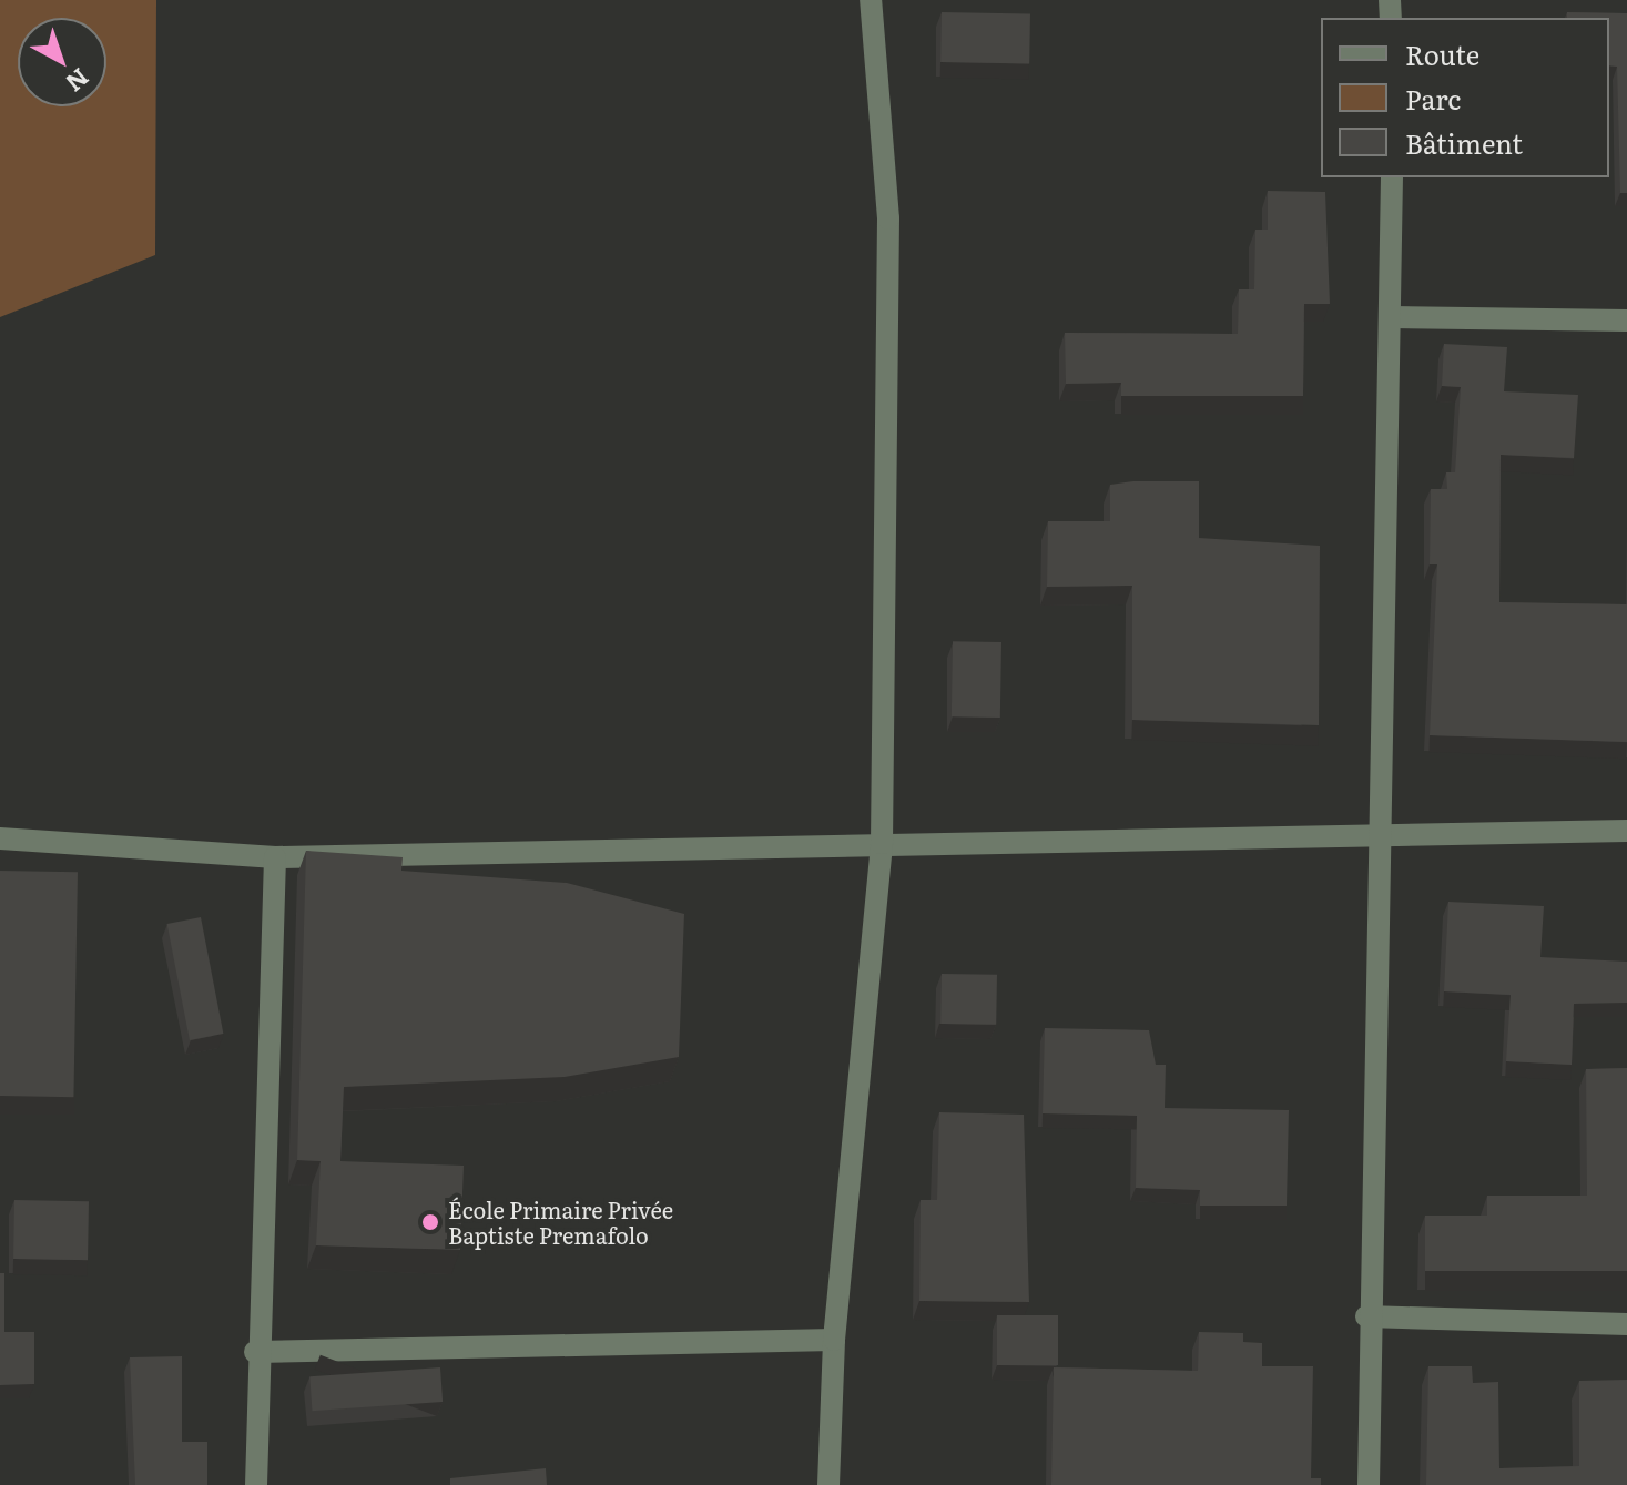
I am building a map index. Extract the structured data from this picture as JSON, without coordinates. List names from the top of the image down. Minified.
{"places":["École Primaire Privée Baptiste Premafolo"],"legend":["Route","Parc","Bâtiment"],"north":"bottom right"}
